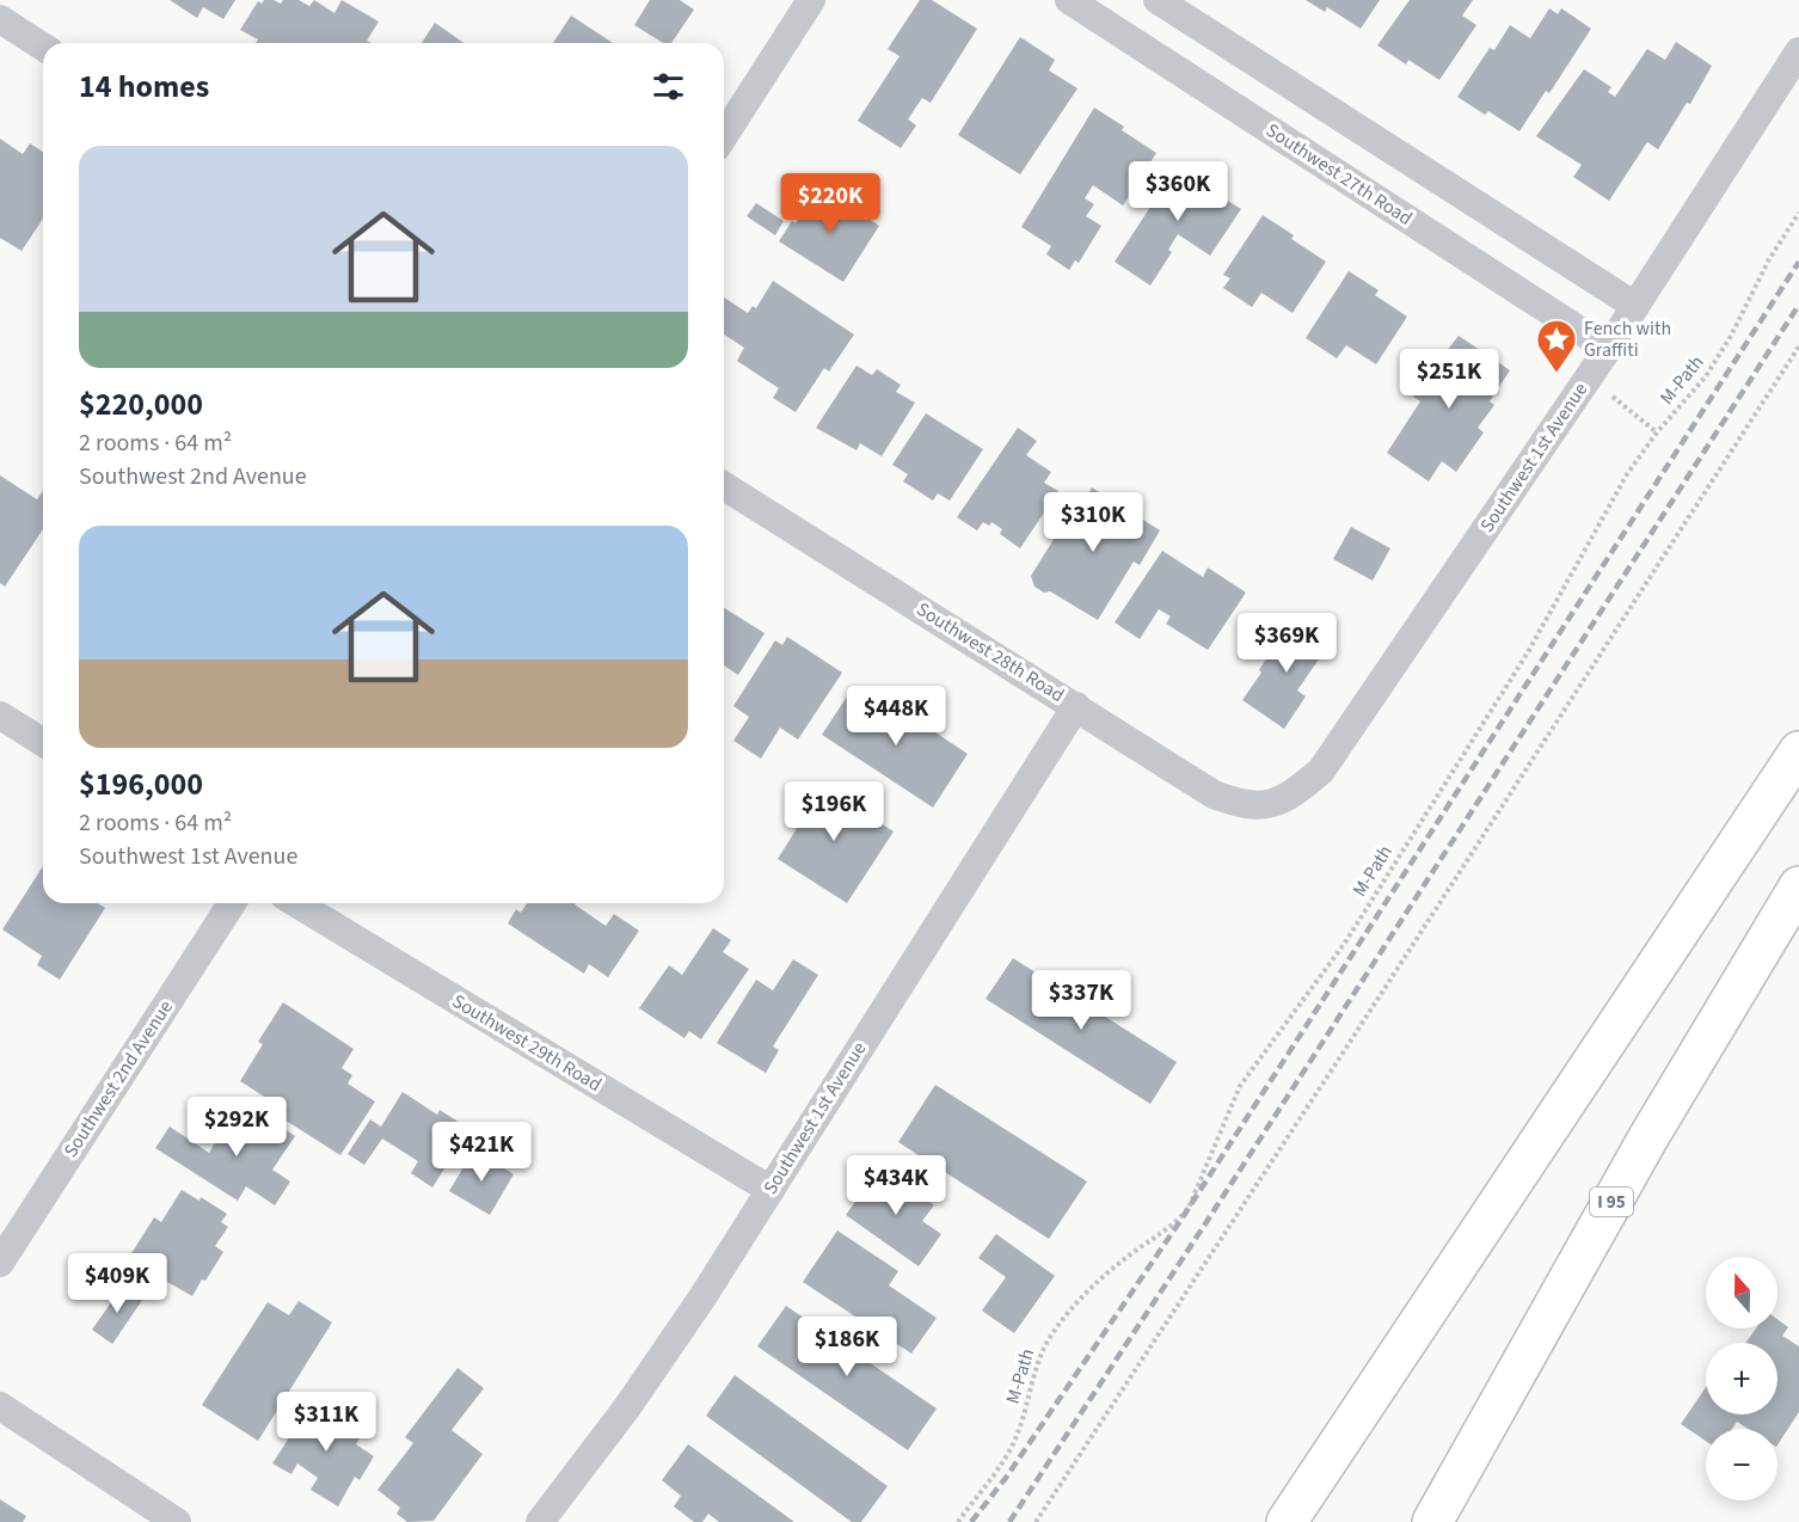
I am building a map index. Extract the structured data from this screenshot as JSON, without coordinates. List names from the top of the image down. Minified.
{"streets":{"highway":["I 95"],"street":["Southwest 27th Road","Southwest 1st Avenue","Southwest 28th Road","Southwest 29th Road","Southwest 2nd Avenue"],"path":["M-Path"]},"crossings":[["Southwest 27th Road","Southwest 1st Avenue"],["Southwest 1st Avenue","Southwest 28th Road"],["Southwest 1st Avenue","Southwest 29th Road"]],"places":{"place":["Fench with Graffiti"]},"north":"top","page":{"heading":"14 homes","list":[{"name":"$220,000","note":"2 rooms · 64 m² · Southwest 2nd Avenue"},{"name":"$196,000","note":"2 rooms · 64 m² · Southwest 1st Avenue"}],"price":["$360K","$220K","$251K","$310K","$369K","$448K","$196K","$337K","$292K","$421K","$434K","$409K","$186K","$311K"],"map_buttons":["+","−"]}}
